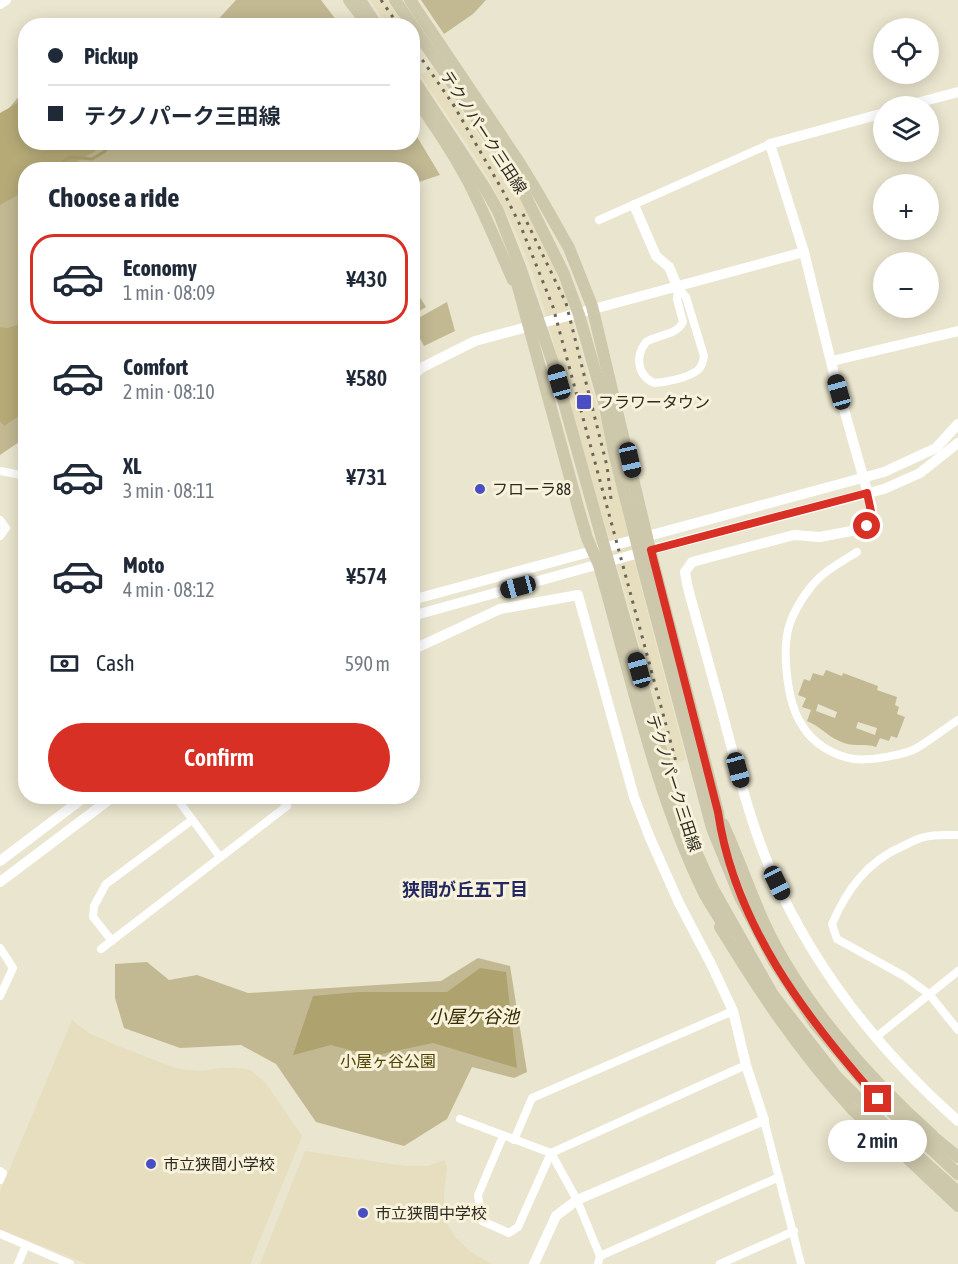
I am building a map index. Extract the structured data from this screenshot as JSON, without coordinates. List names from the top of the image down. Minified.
{"streets":{"main road":["テクノパーク三田線"]},"districts":["狭間が丘五丁目"],"water":["小屋ケ谷池"],"parks":["小屋ヶ谷公園"],"places":{"transit":["フラワータウン"],"other":["フローラ88","市立狭間小学校","市立狭間中学校"]},"page":{"map_buttons":["+","−"],"banner":["Pickup","テクノパーク三田線"],"heading":"Choose a ride","list":[{"name":"Economy","note":"1 min · 08:09","value":"¥430"},{"name":"Comfort","note":"2 min · 08:10","value":"¥580"},{"name":"XL","note":"3 min · 08:11","value":"¥731"},{"name":"Moto","note":"4 min · 08:12","value":"¥574"}],"pay":["Cash","590 m"],"buttons":"Confirm","bubble":"2 min"}}
